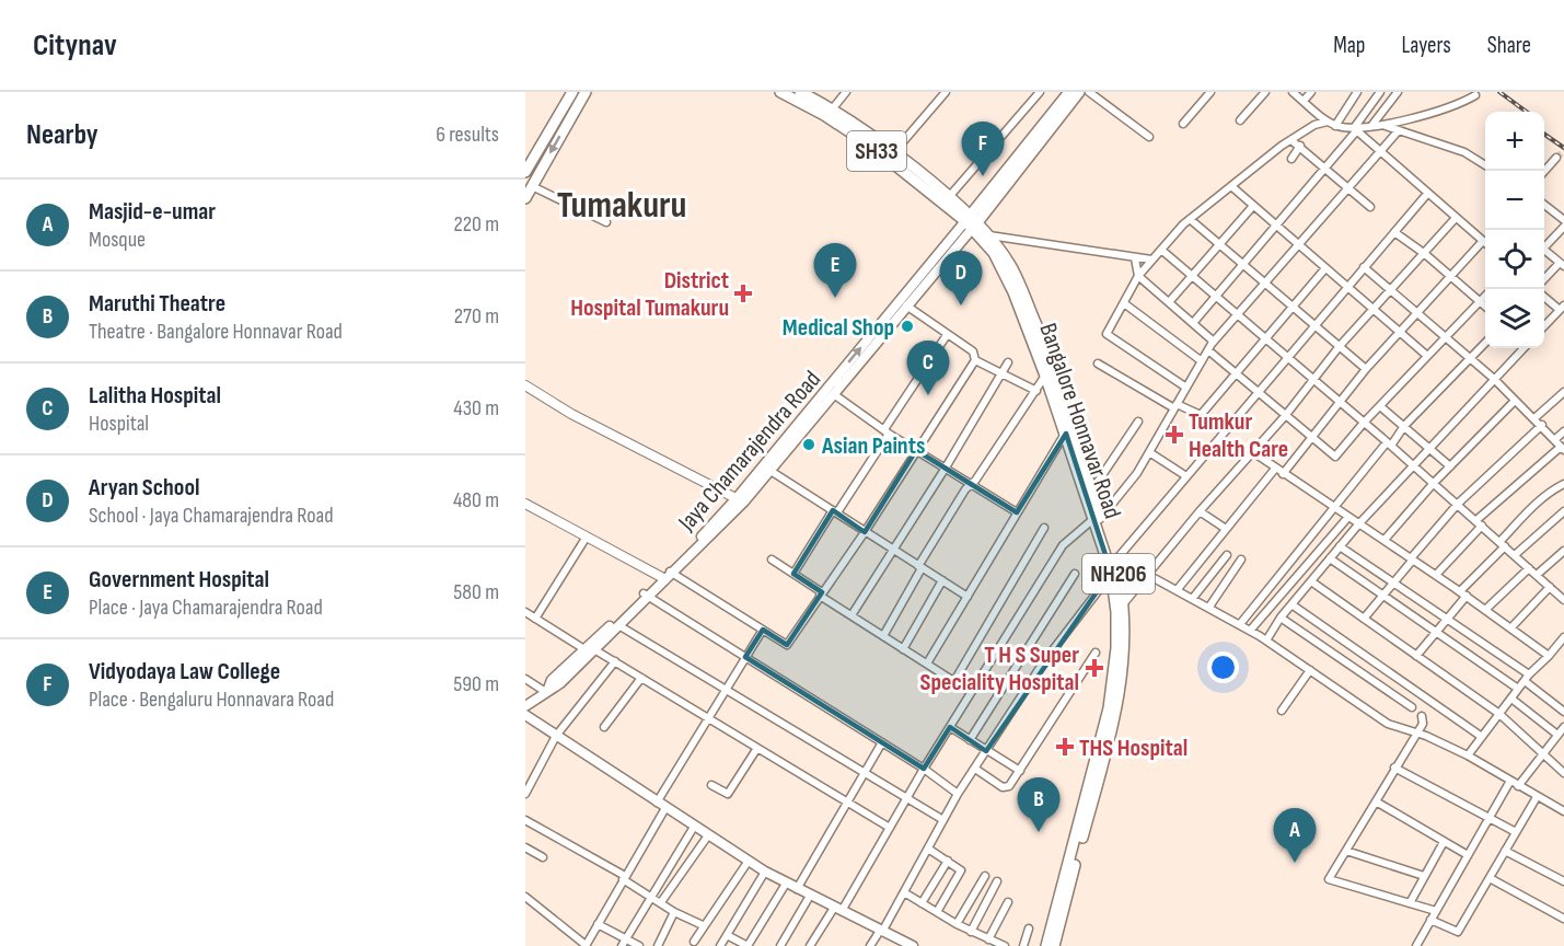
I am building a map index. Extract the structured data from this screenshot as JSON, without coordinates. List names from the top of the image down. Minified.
{"streets":{"main road":["SH33","Bangalore Honnavar Road","Jaya Chamarajendra Road","NH206"]},"crossings":[["SH33","Bangalore Honnavar Road"],["Bangalore Honnavar Road","Jaya Chamarajendra Road"],["Bangalore Honnavar Road","NH206"],["Jaya Chamarajendra Road","NH206"]],"districts":["Tumakuru"],"places":{"health":["District Hospital Tumakuru","Tumkur Health Care","T H S Super Speciality Hospital","THS Hospital"],"other":["Medical Shop","Asian Paints"]},"page":{"header":"Citynav","nav":["Map","Layers","Share"],"heading":["Nearby","6 results"],"map_buttons":["+","−"],"pins":["F","E","D","C","B","A"],"list":[{"mark":"A","name":"Masjid-e-umar","note":"Mosque","value":"220 m"},{"mark":"B","name":"Maruthi Theatre","note":"Theatre · Bangalore Honnavar Road","value":"270 m"},{"mark":"C","name":"Lalitha Hospital","note":"Hospital","value":"430 m"},{"mark":"D","name":"Aryan School","note":"School · Jaya Chamarajendra Road","value":"480 m"},{"mark":"E","name":"Government Hospital","note":"Place · Jaya Chamarajendra Road","value":"580 m"},{"mark":"F","name":"Vidyodaya Law College","note":"Place · Bengaluru Honnavara Road","value":"590 m"}]}}
